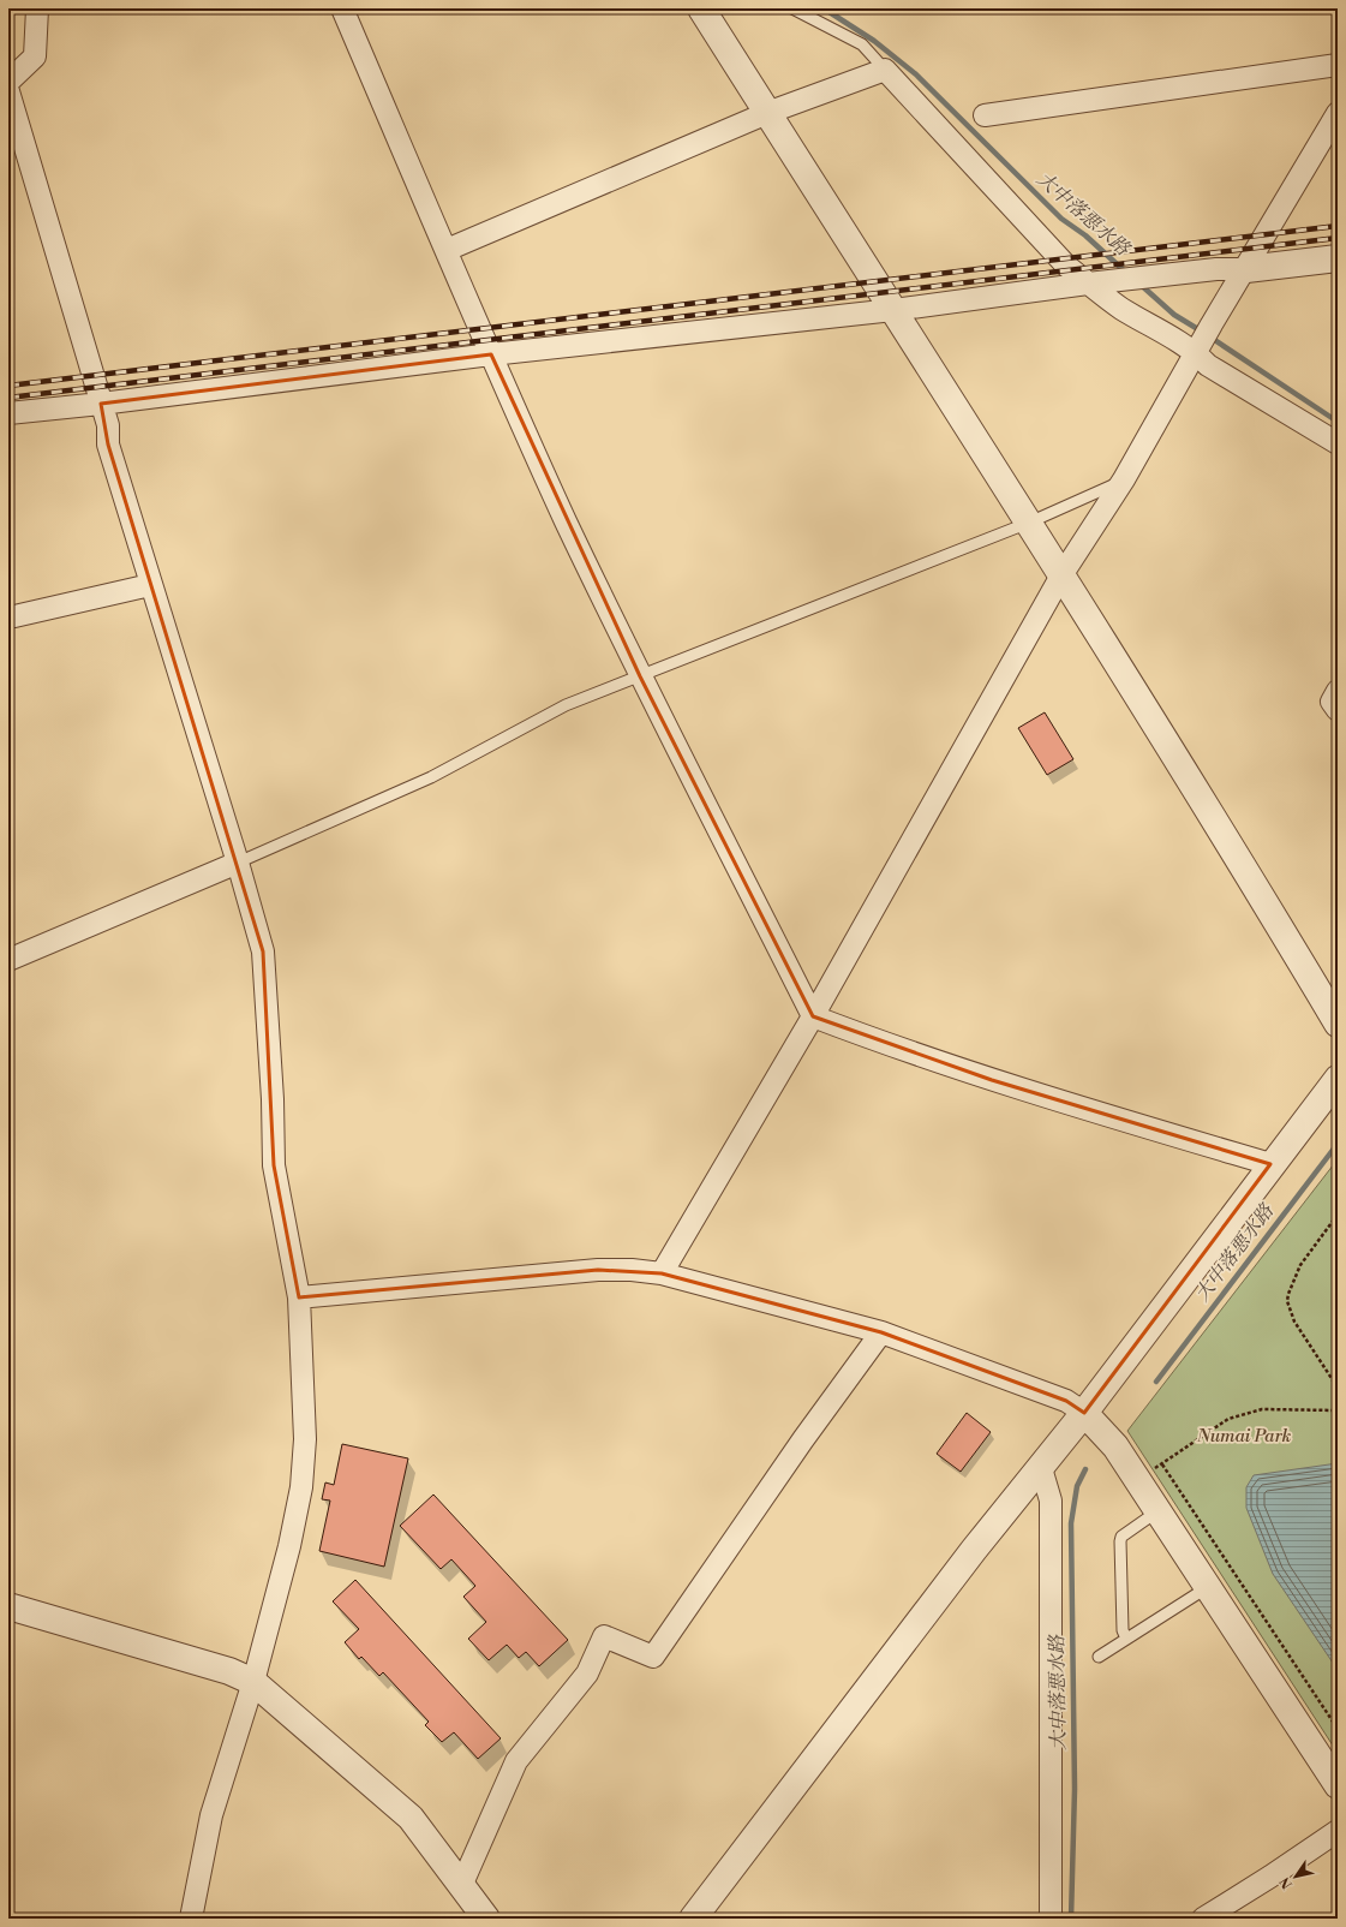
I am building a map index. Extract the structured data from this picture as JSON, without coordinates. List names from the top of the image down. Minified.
{"water":["大中落悪水路"],"parks":["Numai Park"],"north":"bottom left"}
